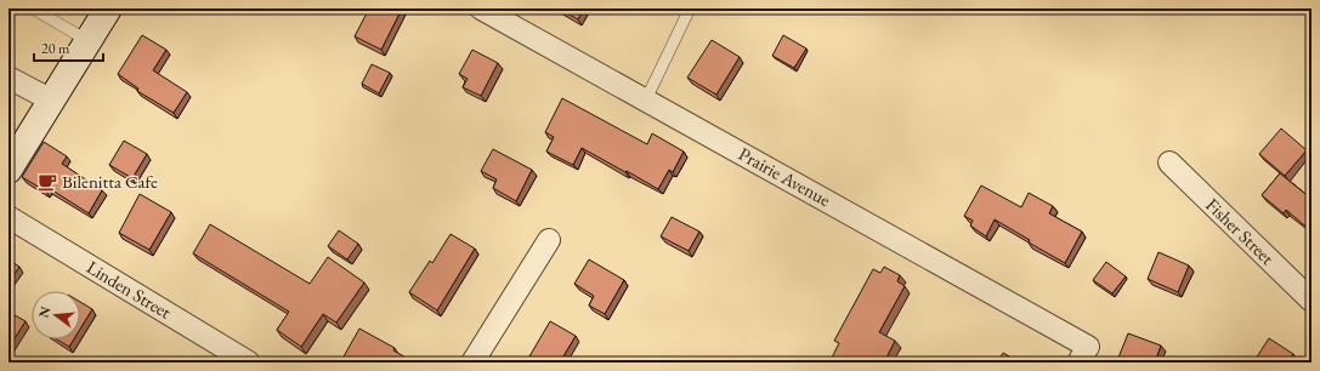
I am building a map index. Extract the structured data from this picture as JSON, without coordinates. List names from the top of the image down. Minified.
{"streets":{"street":["Prairie Avenue","Fisher Street","Linden Street"]},"places":{"cafe":["Bilenitta Cafe"]},"scale_bar":"20 m","north":"left"}
